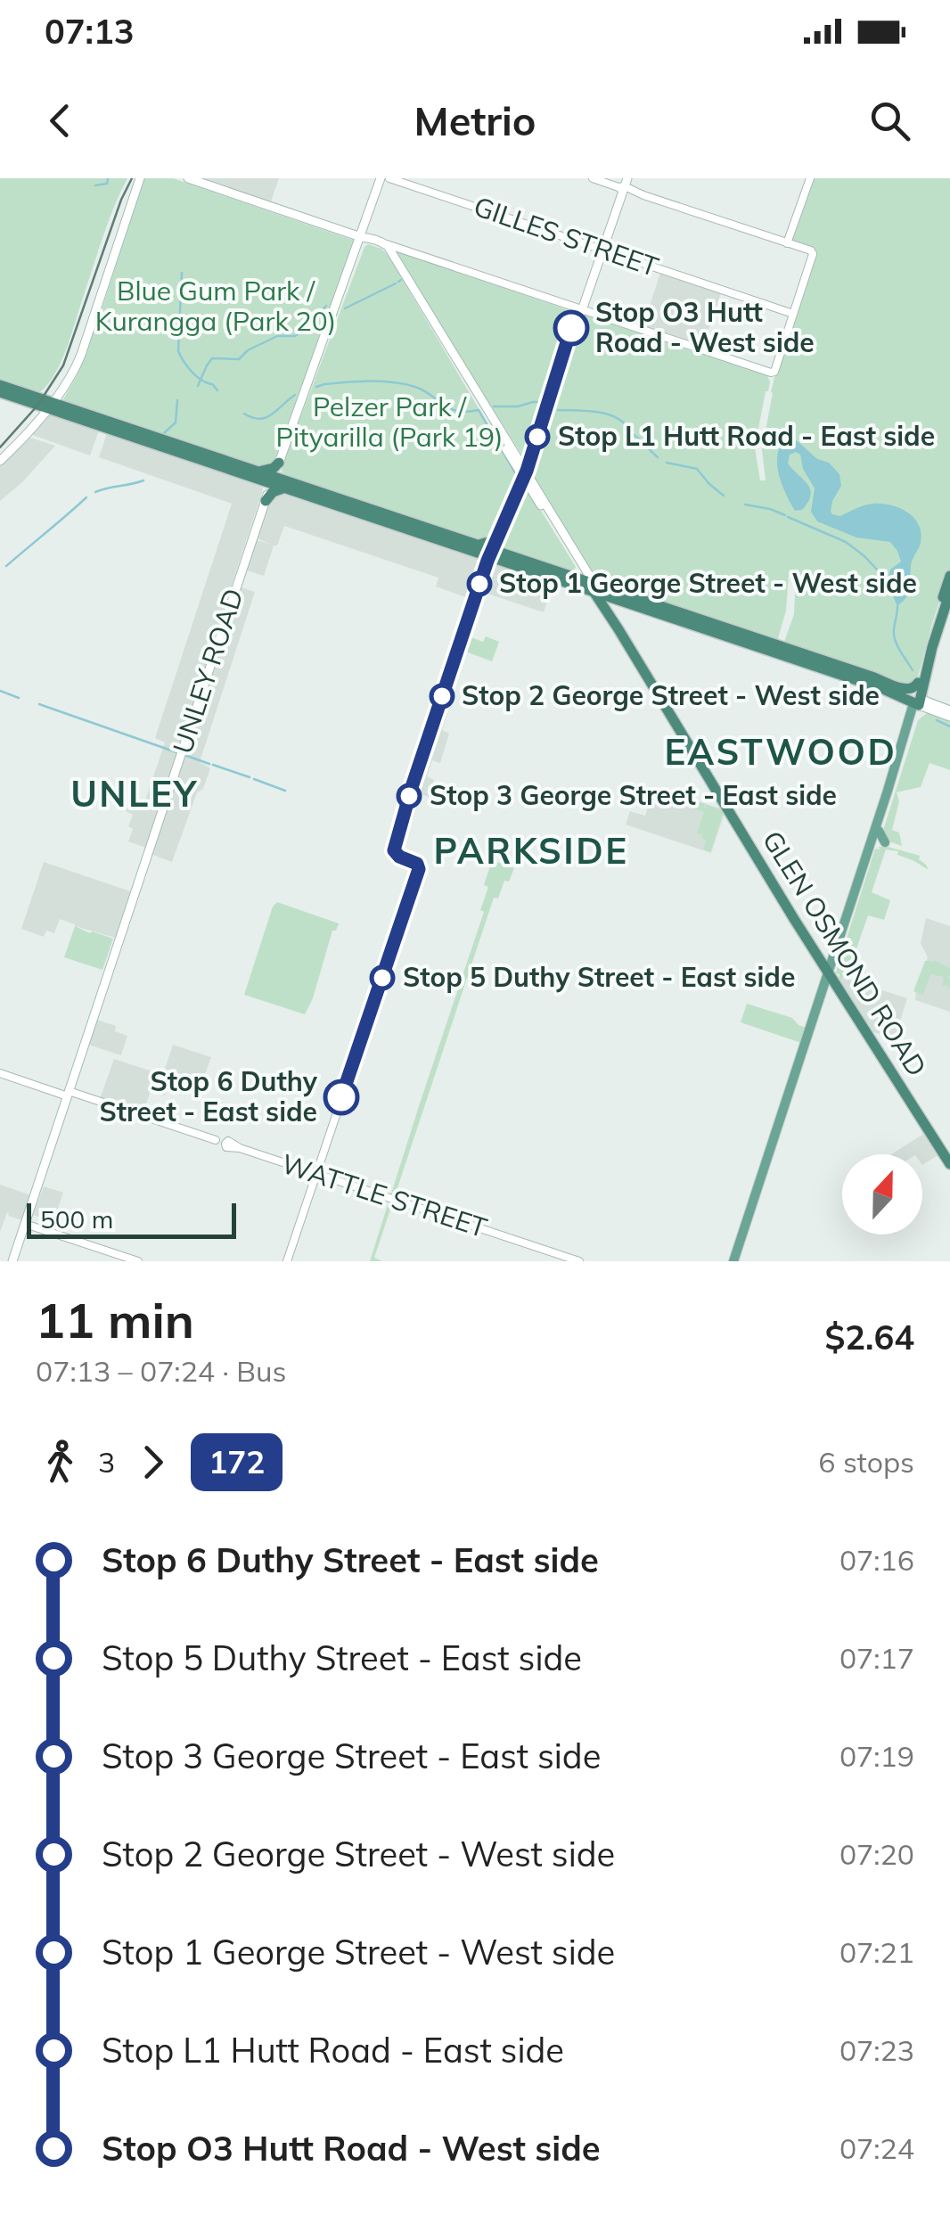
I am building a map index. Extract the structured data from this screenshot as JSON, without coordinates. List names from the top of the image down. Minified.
{"streets":{"highway":["GLEN OSMOND ROAD"],"main road":["UNLEY ROAD"],"street":["GILLES STREET","WATTLE STREET"]},"crossings":[["UNLEY ROAD","WATTLE STREET"]],"districts":["EASTWOOD","UNLEY","PARKSIDE"],"parks":["Blue Gum Park / Kurangga (Park 20)","Pelzer Park / Pityarilla (Park 19)"],"places":["Stop O3 Hutt Road - West side","Stop L1 Hutt Road - East side","Stop 1 George Street - West side","Stop 2 George Street - West side","Stop 3 George Street - East side","Stop 5 Duthy Street - East side","Stop 6 Duthy Street - East side"],"lines":["bus line 172"],"scale_bar":"500 m","north":"top","page":{"status":"07:13","header":"Metrio","scale":"500 m","heading":["11 min","07:13 – 07:24 · Bus","$2.64"],"legs":["3","172","6 stops"],"list":[{"name":"Stop 6 Duthy Street - East side","value":"07:16"},{"name":"Stop 5 Duthy Street - East side","value":"07:17"},{"name":"Stop 3 George Street - East side","value":"07:19"},{"name":"Stop 2 George Street - West side","value":"07:20"},{"name":"Stop 1 George Street - West side","value":"07:21"},{"name":"Stop L1 Hutt Road - East side","value":"07:23"},{"name":"Stop O3 Hutt Road - West side","value":"07:24"}]}}
